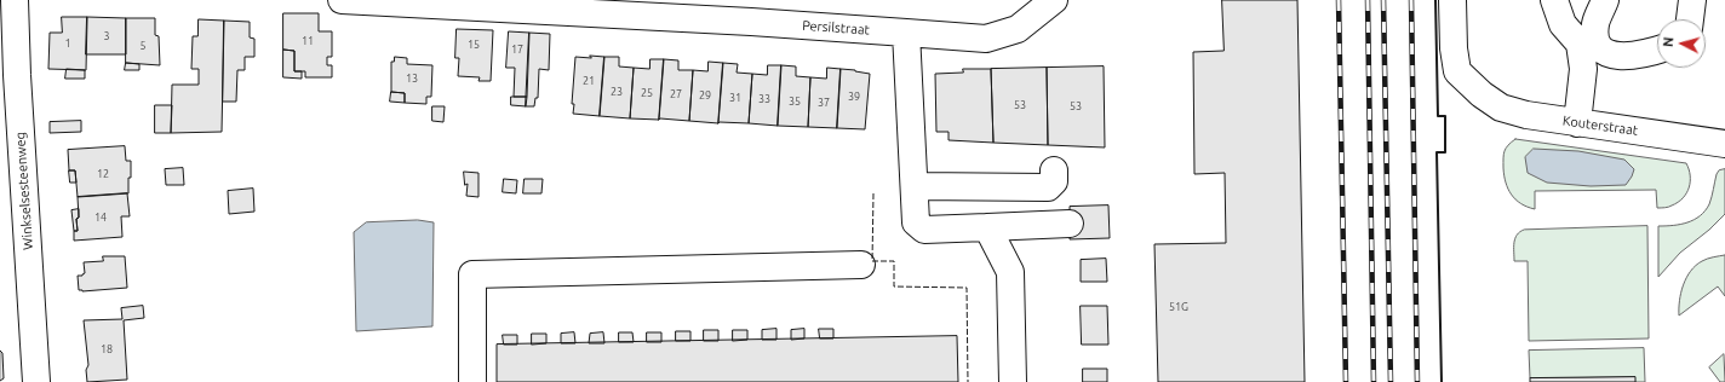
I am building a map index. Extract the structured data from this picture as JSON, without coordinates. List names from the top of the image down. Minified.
{"streets":{"street":["Persilstraat","Kouterstraat","Winkselsesteenweg"]},"house_numbers":["3","11","1","15","5","17","13","21","23","25","27","29","39","31","33","35","37","53","53","12","14","51G","18"],"north":"left"}
